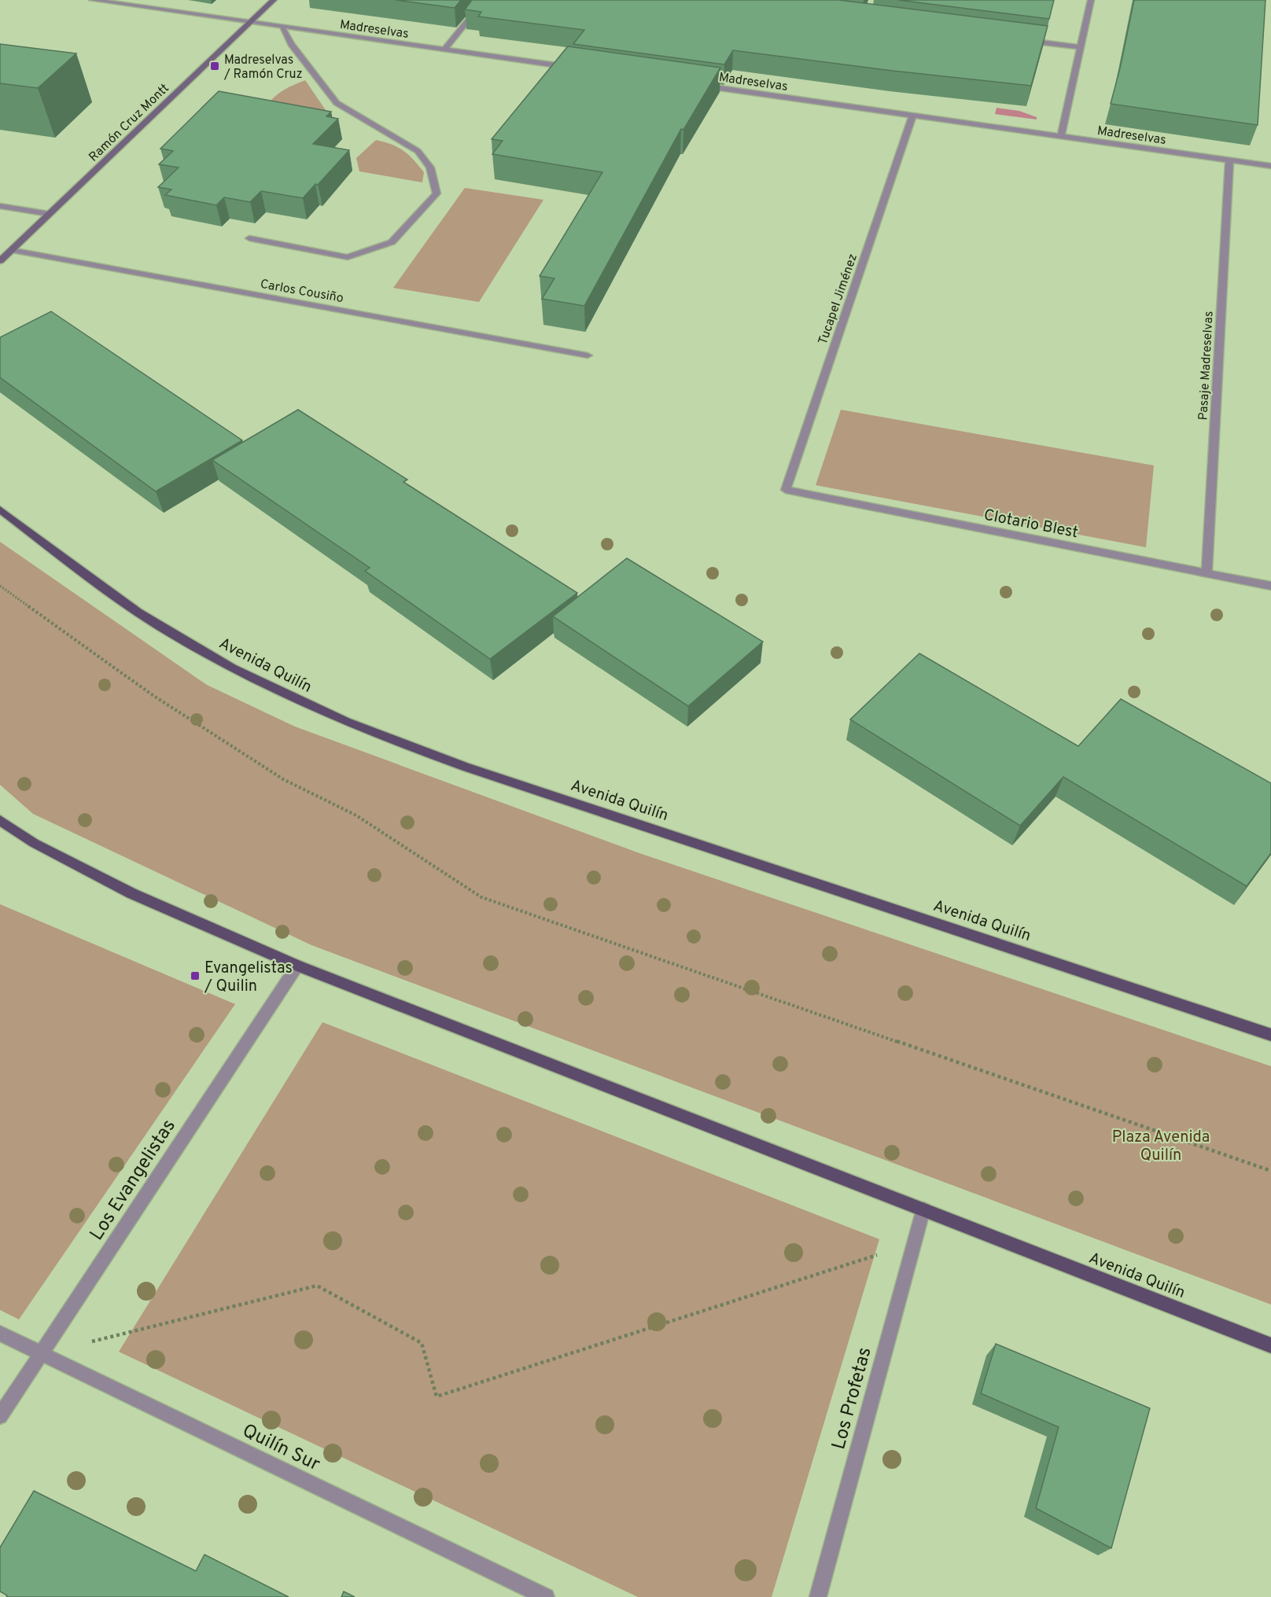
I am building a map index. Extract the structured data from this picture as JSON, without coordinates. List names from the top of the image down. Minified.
{"streets":{"main road":["Avenida Quilín"],"street":["Madreselvas","Ramón Cruz Montt","Carlos Cousiño","Tucapel Jiménez","Pasaje Madreselvas","Clotario Blest","Los Evangelistas","Los Profetas","Quilín Sur"]},"crossings":[["Madreselvas","Ramón Cruz Montt"],["Madreselvas","Tucapel Jiménez"],["Madreselvas","Pasaje Madreselvas"],["Ramón Cruz Montt","Carlos Cousiño"],["Tucapel Jiménez","Clotario Blest"],["Pasaje Madreselvas","Clotario Blest"],["Avenida Quilín","Los Evangelistas"],["Avenida Quilín","Los Profetas"],["Los Evangelistas","Quilín Sur"]],"parks":["Plaza Avenida Quilín"],"places":{"transit":["Madreselvas / Ramón Cruz","Evangelistas / Quilin"]}}
